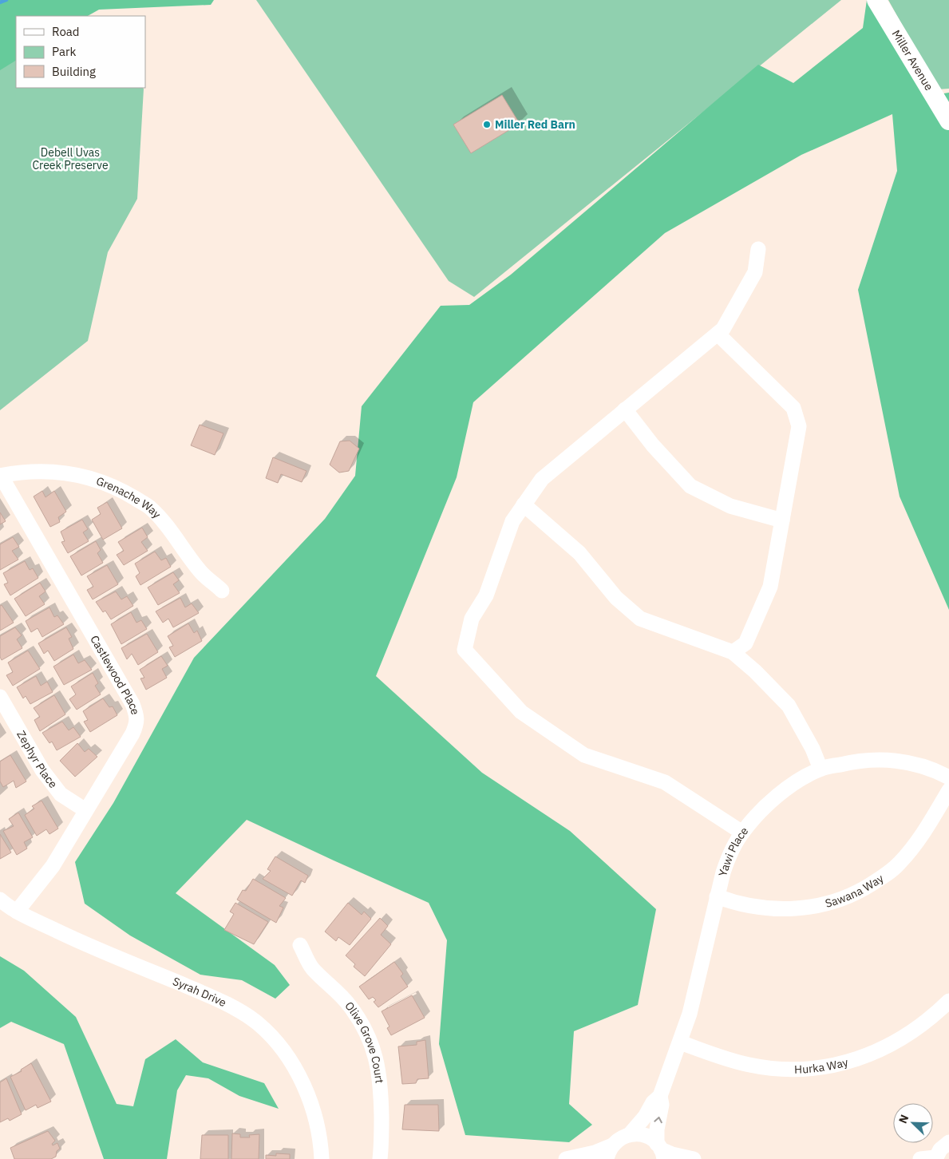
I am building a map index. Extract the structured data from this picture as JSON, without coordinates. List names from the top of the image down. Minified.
{"streets":{"street":["Miller Avenue","Grenache Way","Castlewood Place","Zephyr Place","Yawi Place","Sawana Way","Syrah Drive","Olive Grove Court","Hurka Way"]},"crossings":[["Grenache Way","Castlewood Place"],["Castlewood Place","Zephyr Place"],["Castlewood Place","Syrah Drive"],["Yawi Place","Sawana Way"],["Yawi Place","Hurka Way"]],"parks":["Debell Uvas Creek Preserve"],"places":["Miller Red Barn"],"legend":["Road","Park","Building"],"north":"top left"}
